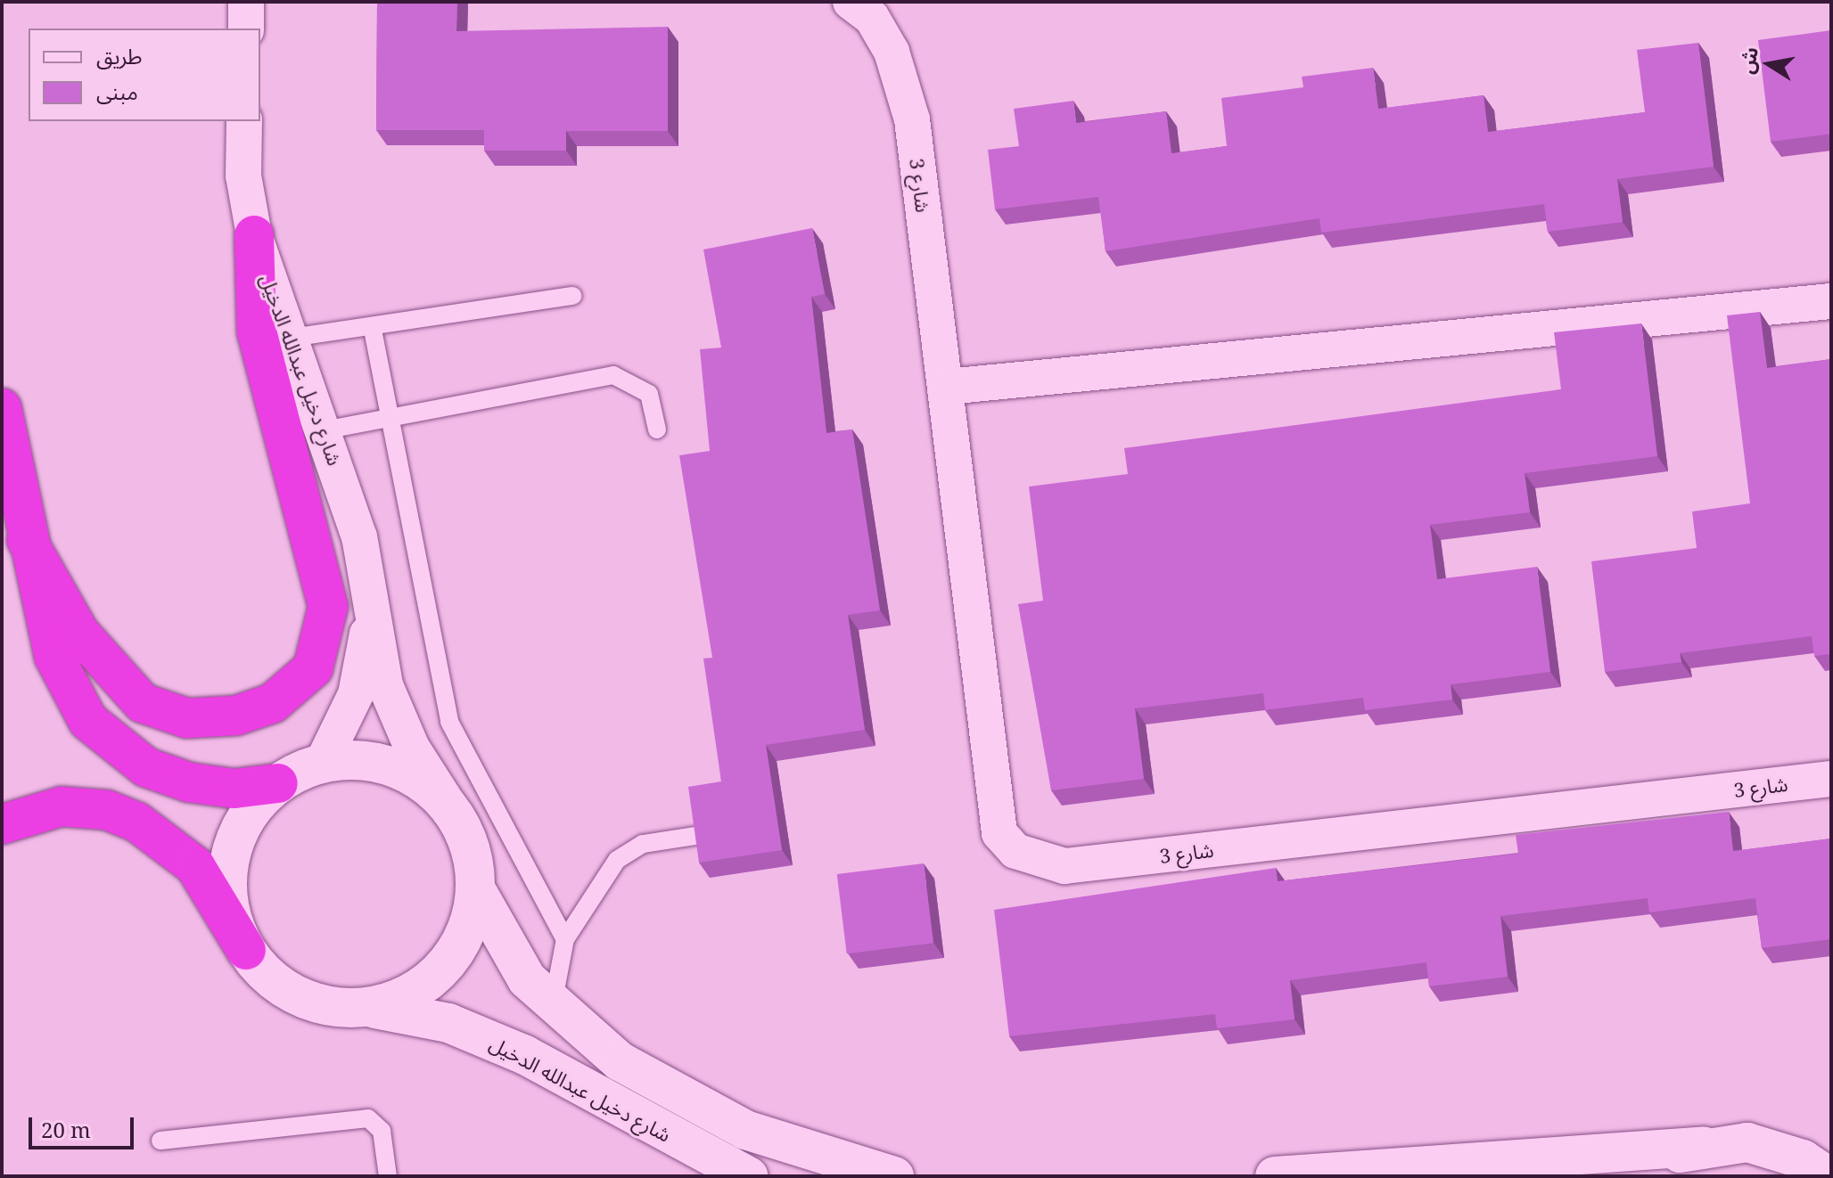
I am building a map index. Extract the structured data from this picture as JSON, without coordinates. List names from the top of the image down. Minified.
{"streets":{"street":["شارع 3","شارع دخيل عبدالله الدخيل"]},"legend":["طريق","مبنى"],"scale_bar":"20 m","north":"left"}
